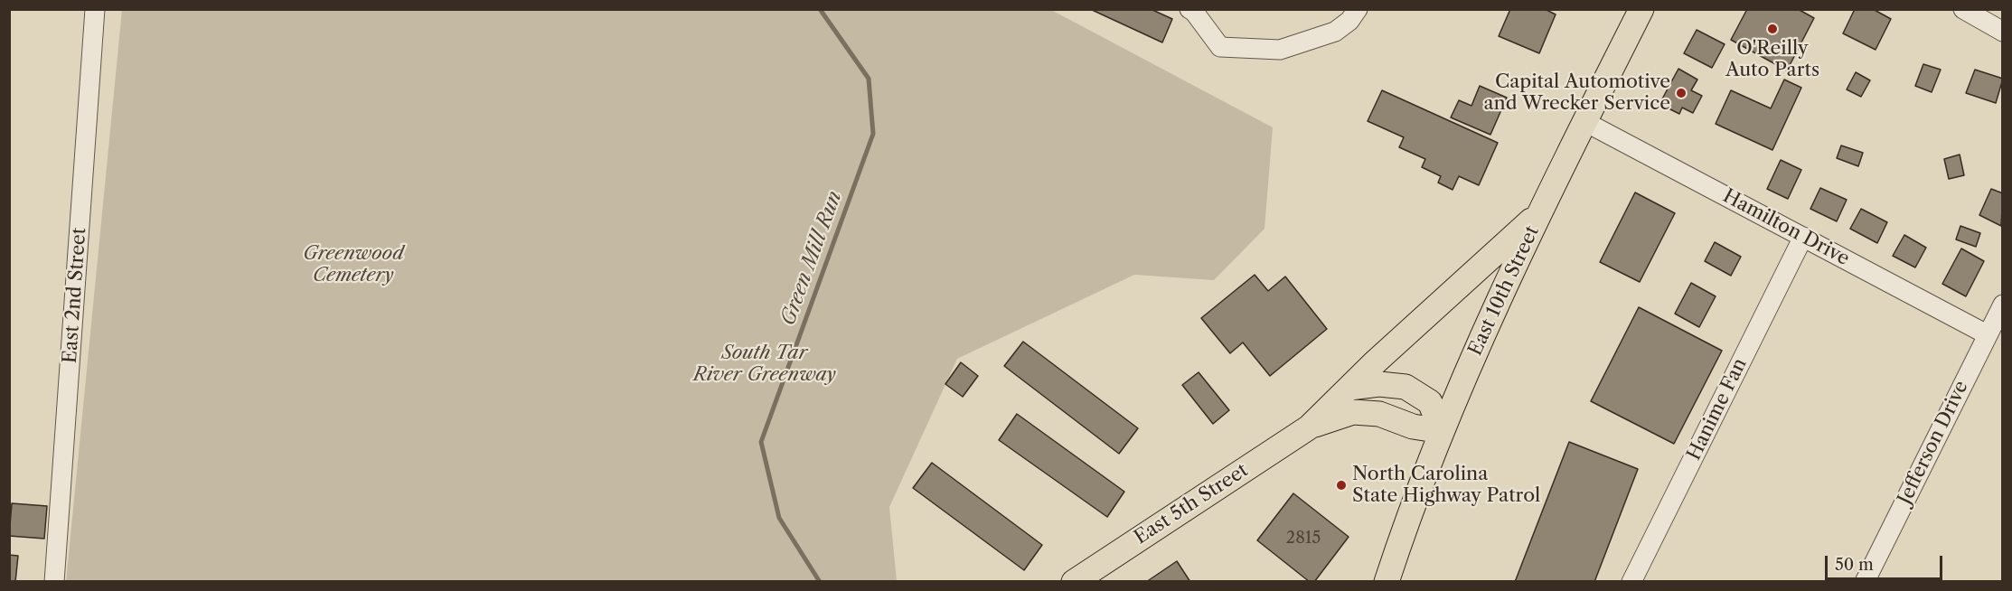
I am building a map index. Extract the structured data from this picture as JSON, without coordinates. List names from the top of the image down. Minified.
{"streets":{"main road":["East 10th Street","East 5th Street"],"street":["Hamilton Drive","East 2nd Street","Hanime Fan","Jefferson Drive"]},"crossings":[["Hamilton Drive","East 10th Street"],["Hamilton Drive","Hanime Fan"],["Hamilton Drive","Jefferson Drive"],["East 10th Street","East 5th Street"]],"water":["Green Mill Run"],"parks":["Greenwood Cemetery","South Tar River Greenway"],"places":["O'Reilly Auto Parts","Capital Automotive and Wrecker Service","North Carolina State Highway Patrol"],"house_numbers":["2815"],"scale_bar":"50 m"}
